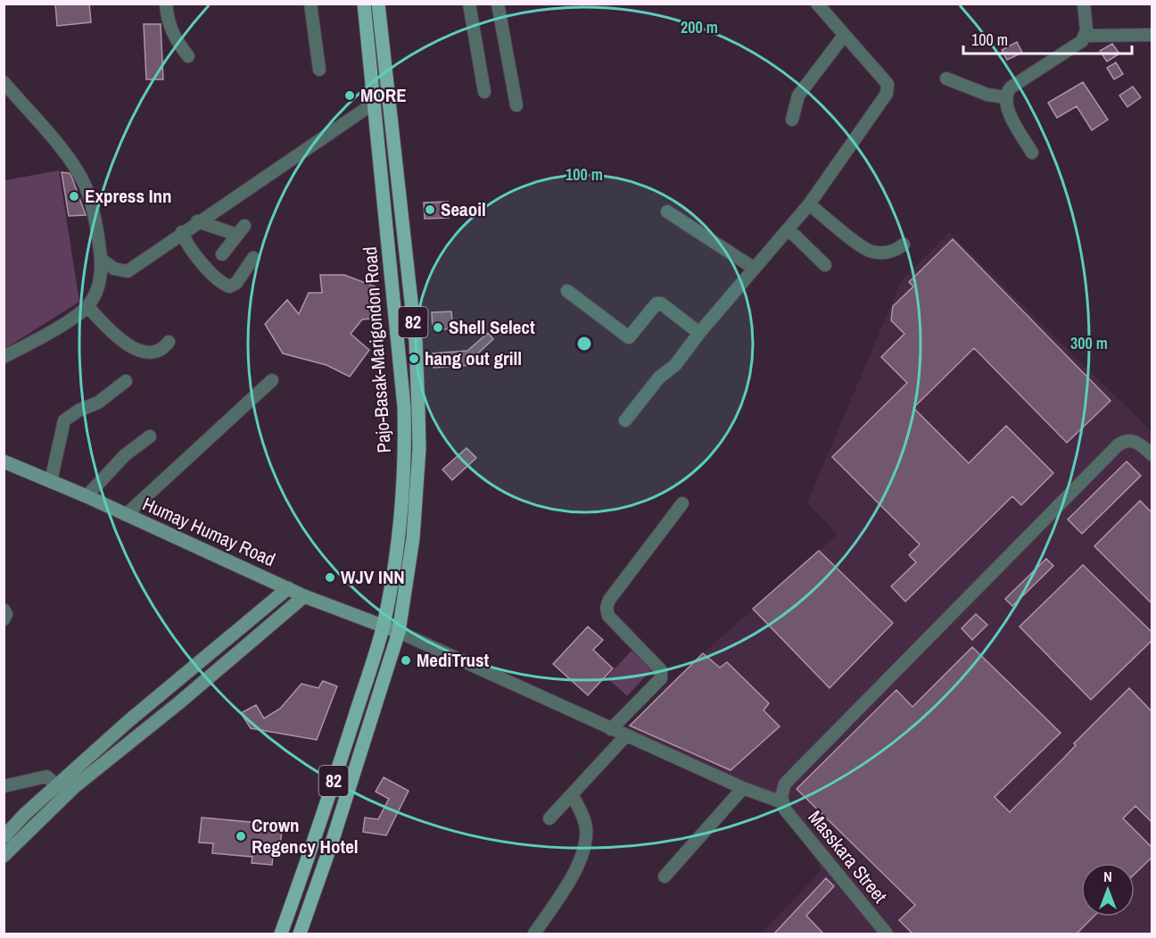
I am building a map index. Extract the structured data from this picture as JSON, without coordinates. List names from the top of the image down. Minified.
{"streets":{"main road":["82","Pajo-Basak-Marigondon Road"],"street":["Humay Humay Road","Masskara Street"]},"crossings":[["Pajo-Basak-Marigondon Road","Humay Humay Road"]],"places":["MORE","Express Inn","Seaoil","Shell Select","hang out grill","WJV INN","MediTrust","Crown Regency Hotel"],"scale_bar":"100 m","north":"top","rings":["200 m","100 m","300 m"]}
